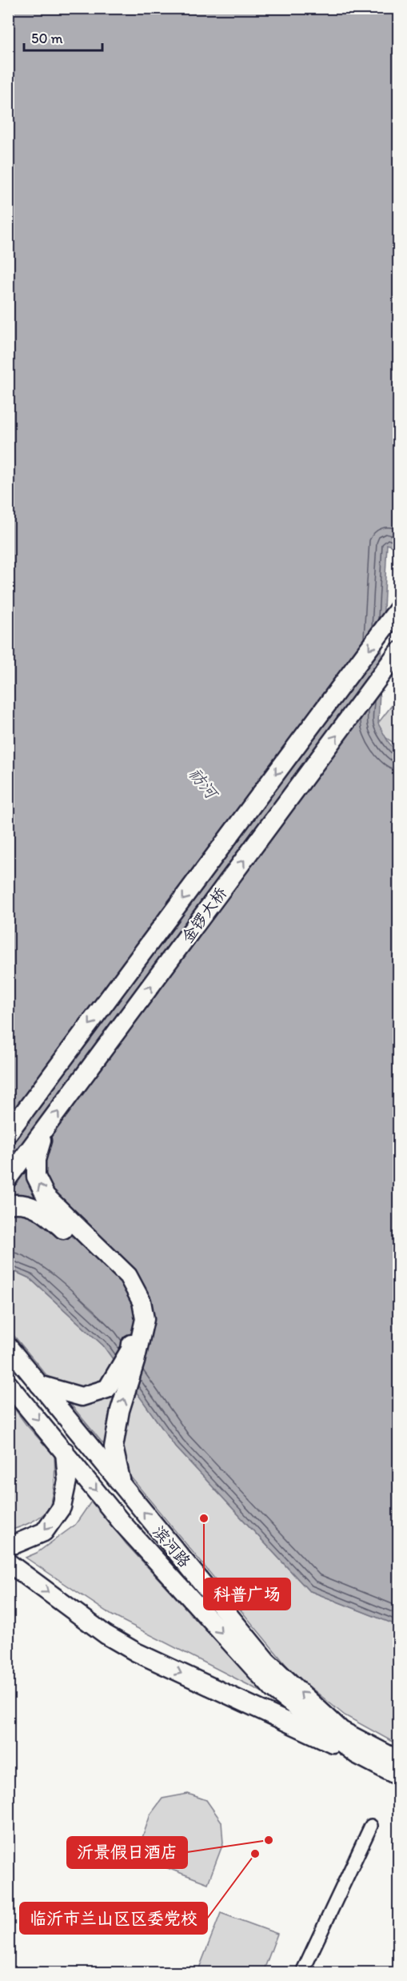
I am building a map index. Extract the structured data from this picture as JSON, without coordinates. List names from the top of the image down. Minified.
{"streets":{"main road":["金锣大桥","滨河路"]},"water":["祊河"],"places":["科普广场","沂景假日酒店","临沂市兰山区区委党校"],"scale_bar":"50 m"}
